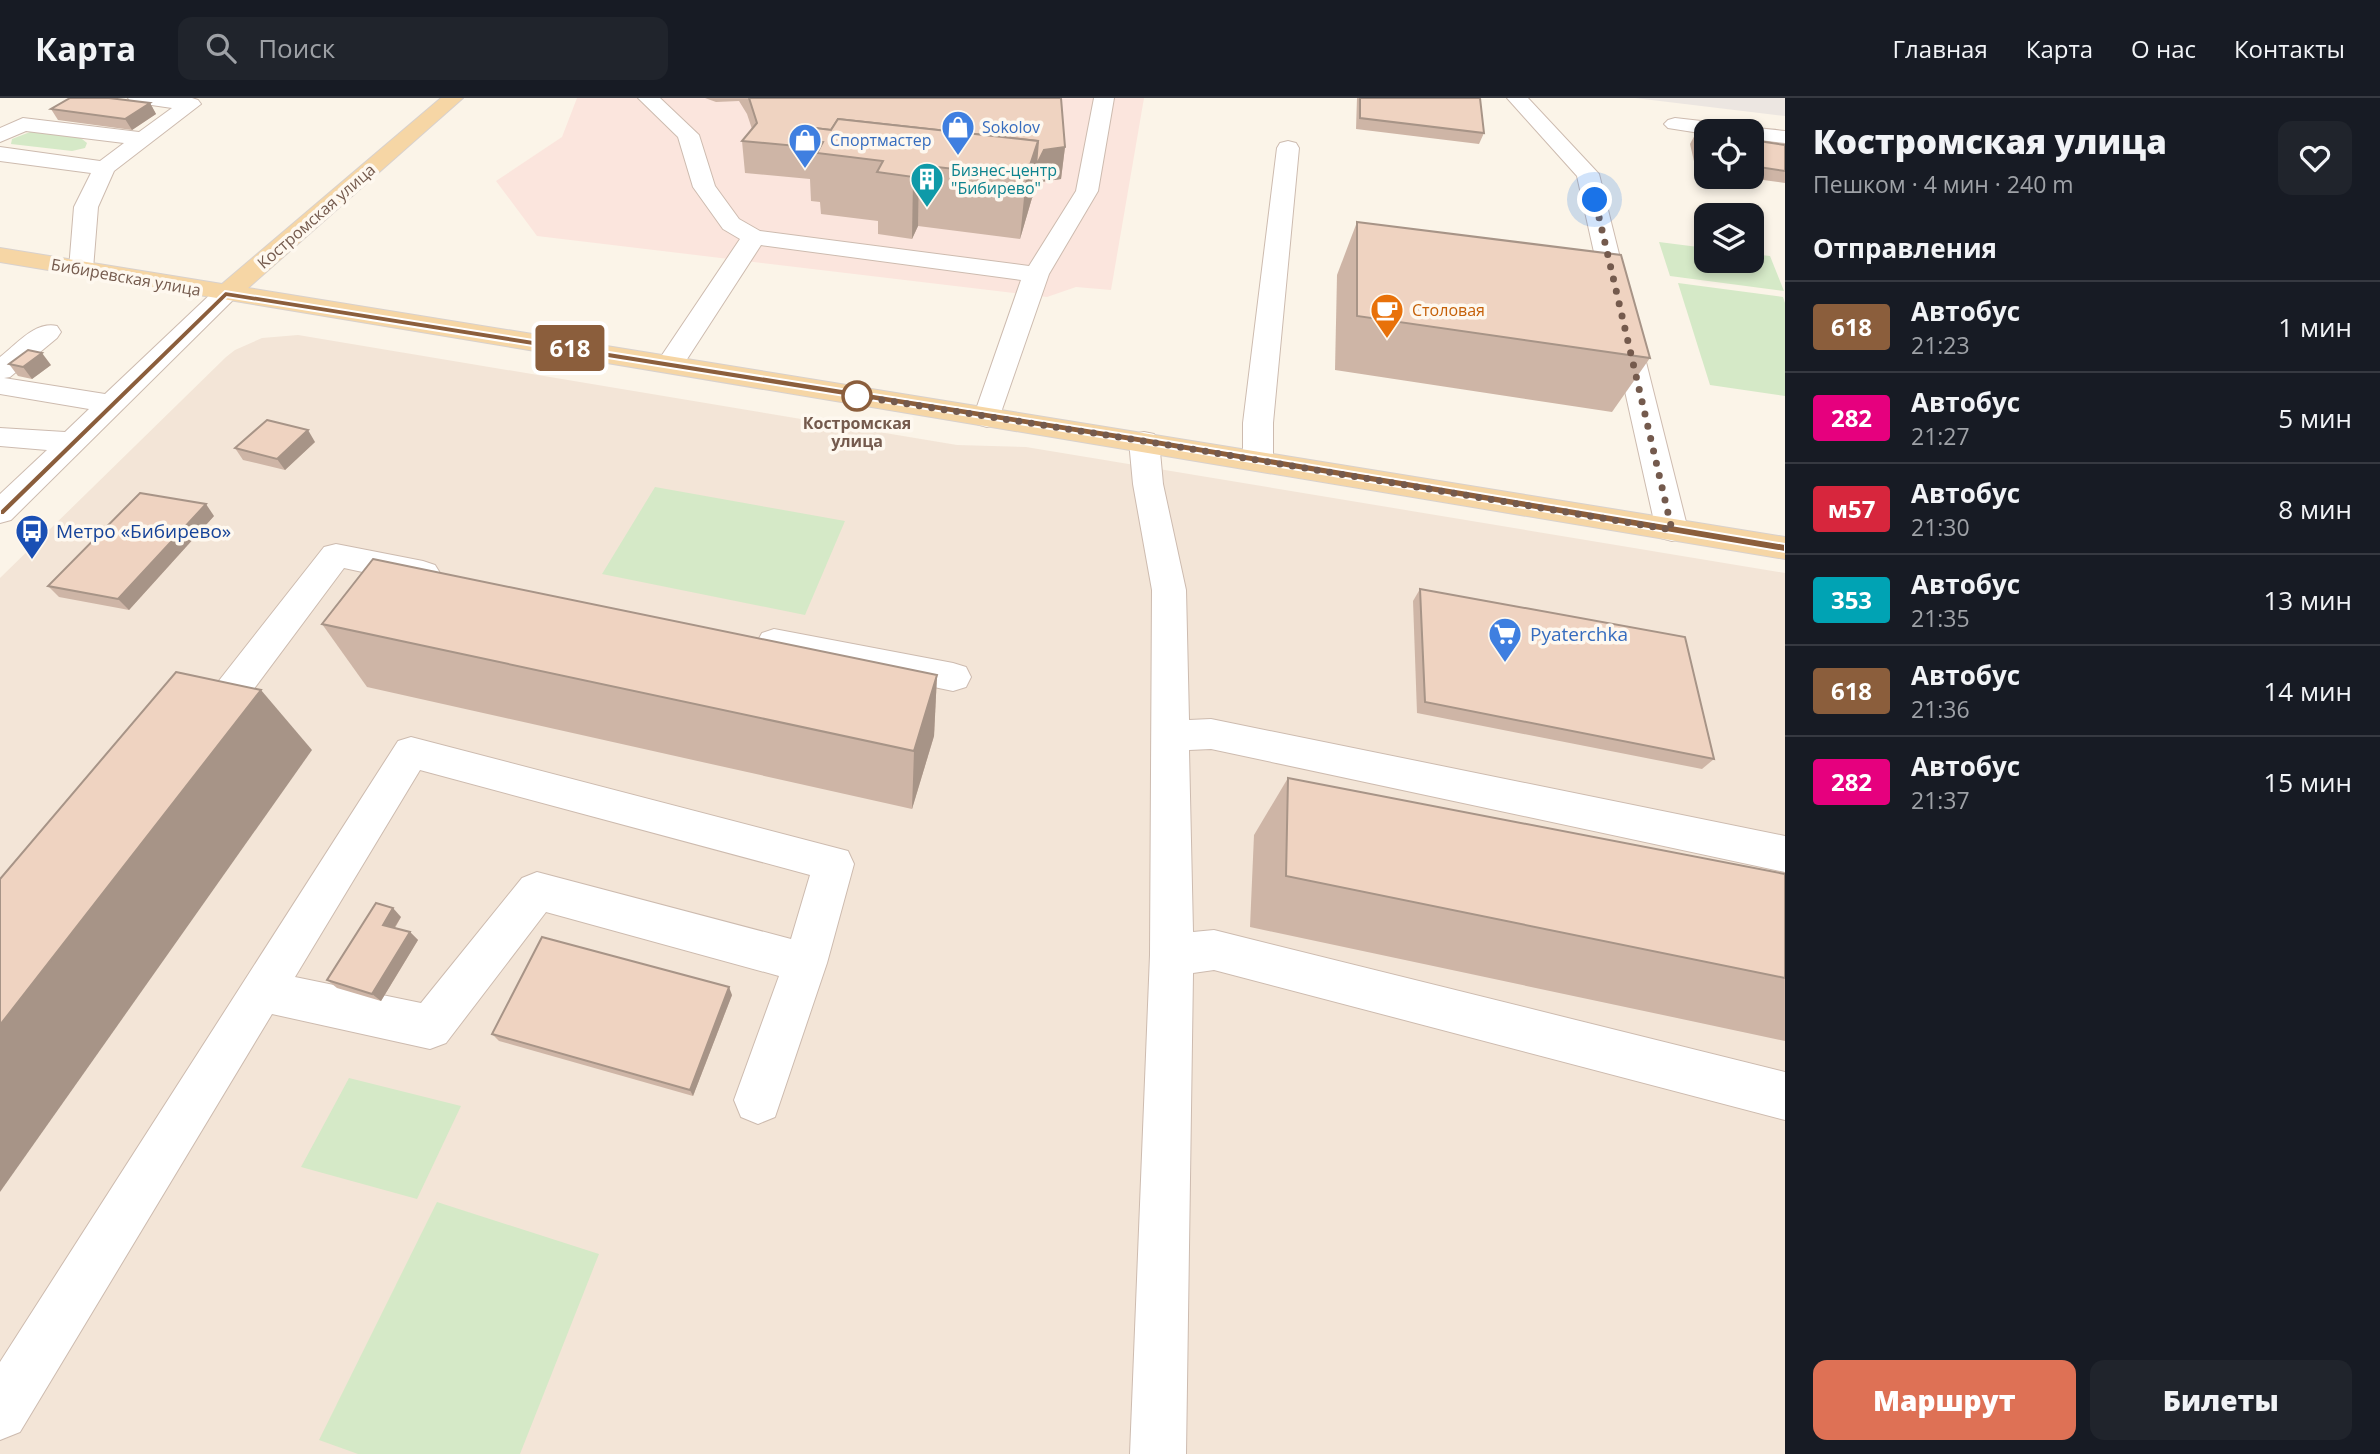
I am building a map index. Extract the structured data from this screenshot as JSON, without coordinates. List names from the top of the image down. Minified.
{"streets":{"main road":["Костромская улица","Бибиревская улица"]},"crossings":[["Костромская улица","Бибиревская улица"]],"places":{"shop":["Sokolov","Спортмастер"],"building":["Бизнес-центр \"Бибирево\""],"cafe":["Столовая"],"other":["Костромская улица"],"bus stop":["Метро «Бибирево»"],"supermarket":["Pyaterchka"]},"lines":["bus line 618"],"page":{"header":"Карта","search":"Поиск","nav":["Главная","Карта","О нас","Контакты"],"on_map":"618","heading":[["Костромская улица","Пешком · 4 мин · 240 m"],"Отправления"],"list":[{"mark":"618","name":"Автобус","note":"21:23","value":"1 мин"},{"mark":"282","name":"Автобус","note":"21:27","value":"5 мин"},{"mark":"м57","name":"Автобус","note":"21:30","value":"8 мин"},{"mark":"353","name":"Автобус","note":"21:35","value":"13 мин"},{"mark":"618","name":"Автобус","note":"21:36","value":"14 мин"},{"mark":"282","name":"Автобус","note":"21:37","value":"15 мин"}],"buttons":["Маршрут","Билеты"]}}
